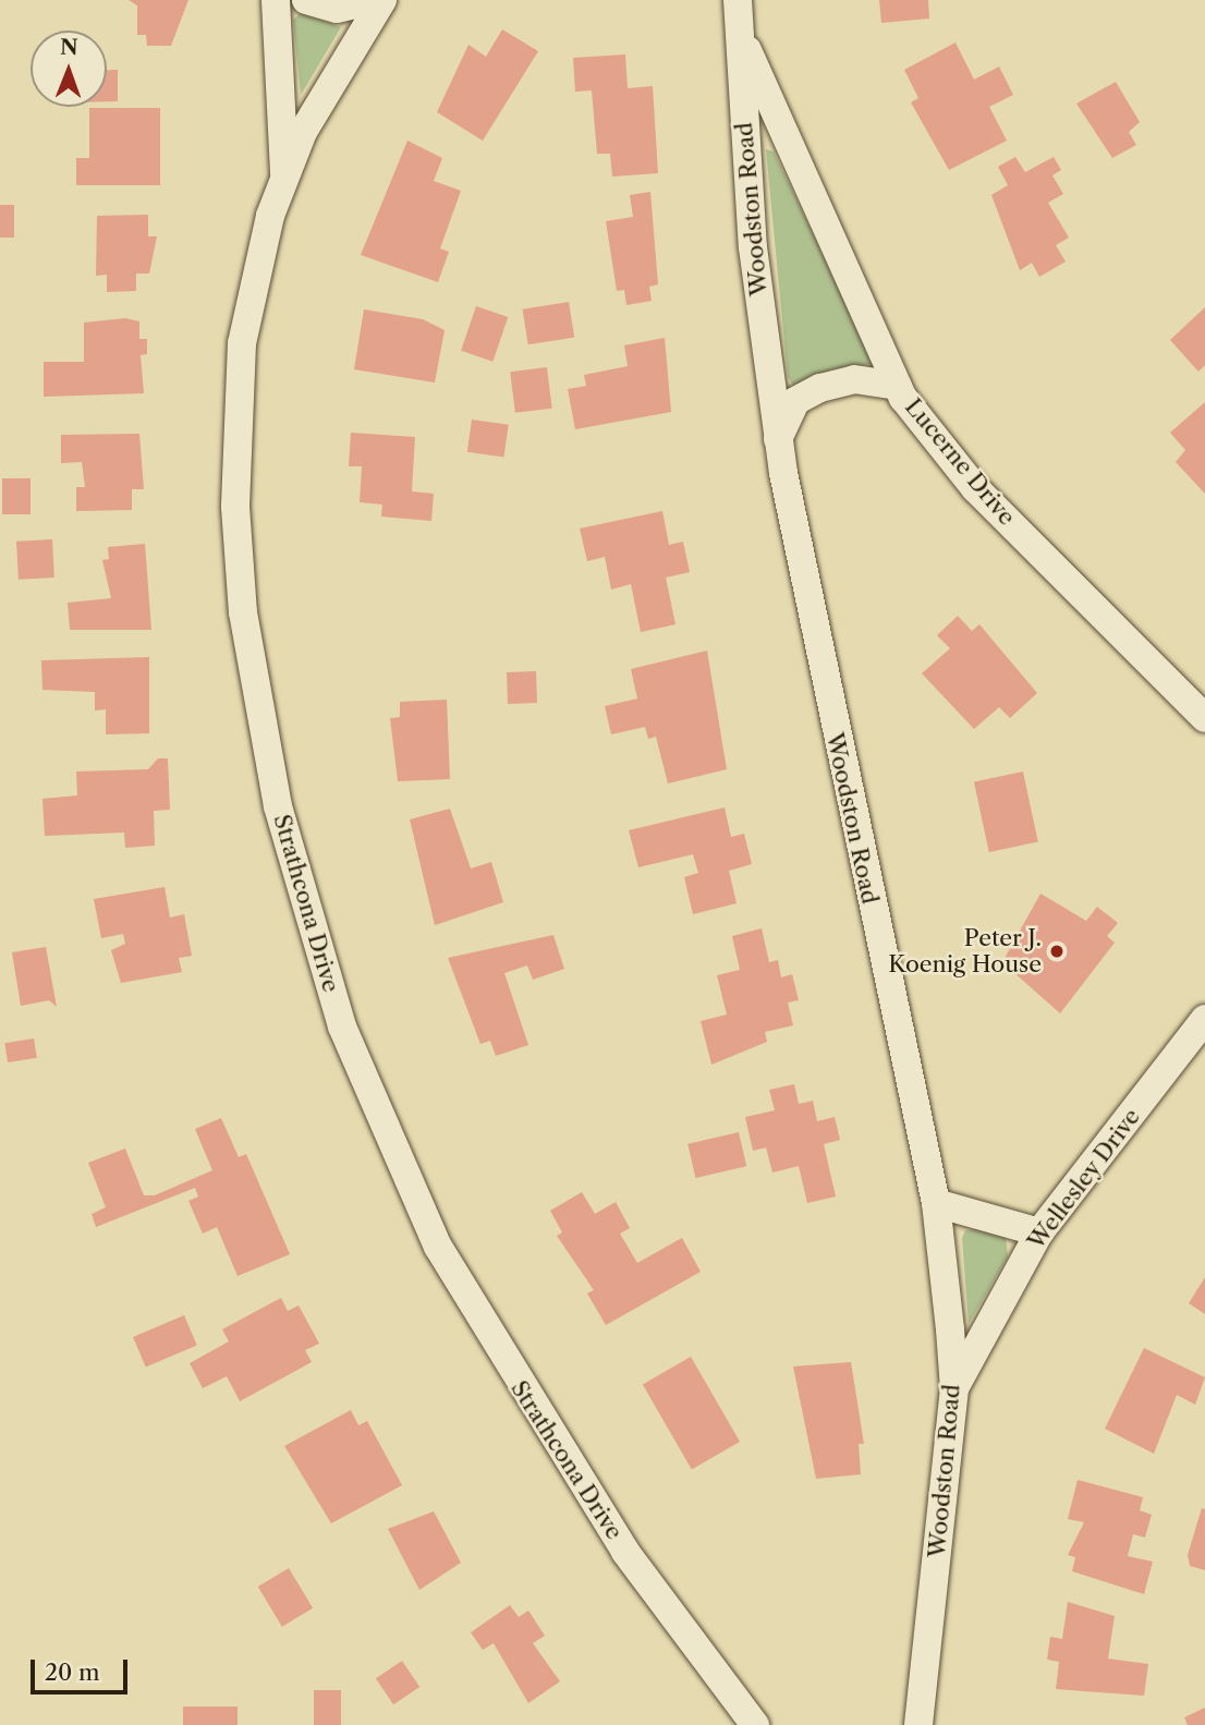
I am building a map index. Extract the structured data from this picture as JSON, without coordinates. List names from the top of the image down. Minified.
{"streets":{"street":["Woodston Road","Lucerne Drive","Strathcona Drive","Wellesley Drive"]},"crossings":[["Woodston Road","Lucerne Drive"],["Woodston Road","Wellesley Drive"]],"places":["Peter J. Koenig House"],"scale_bar":"20 m","north":"top"}
